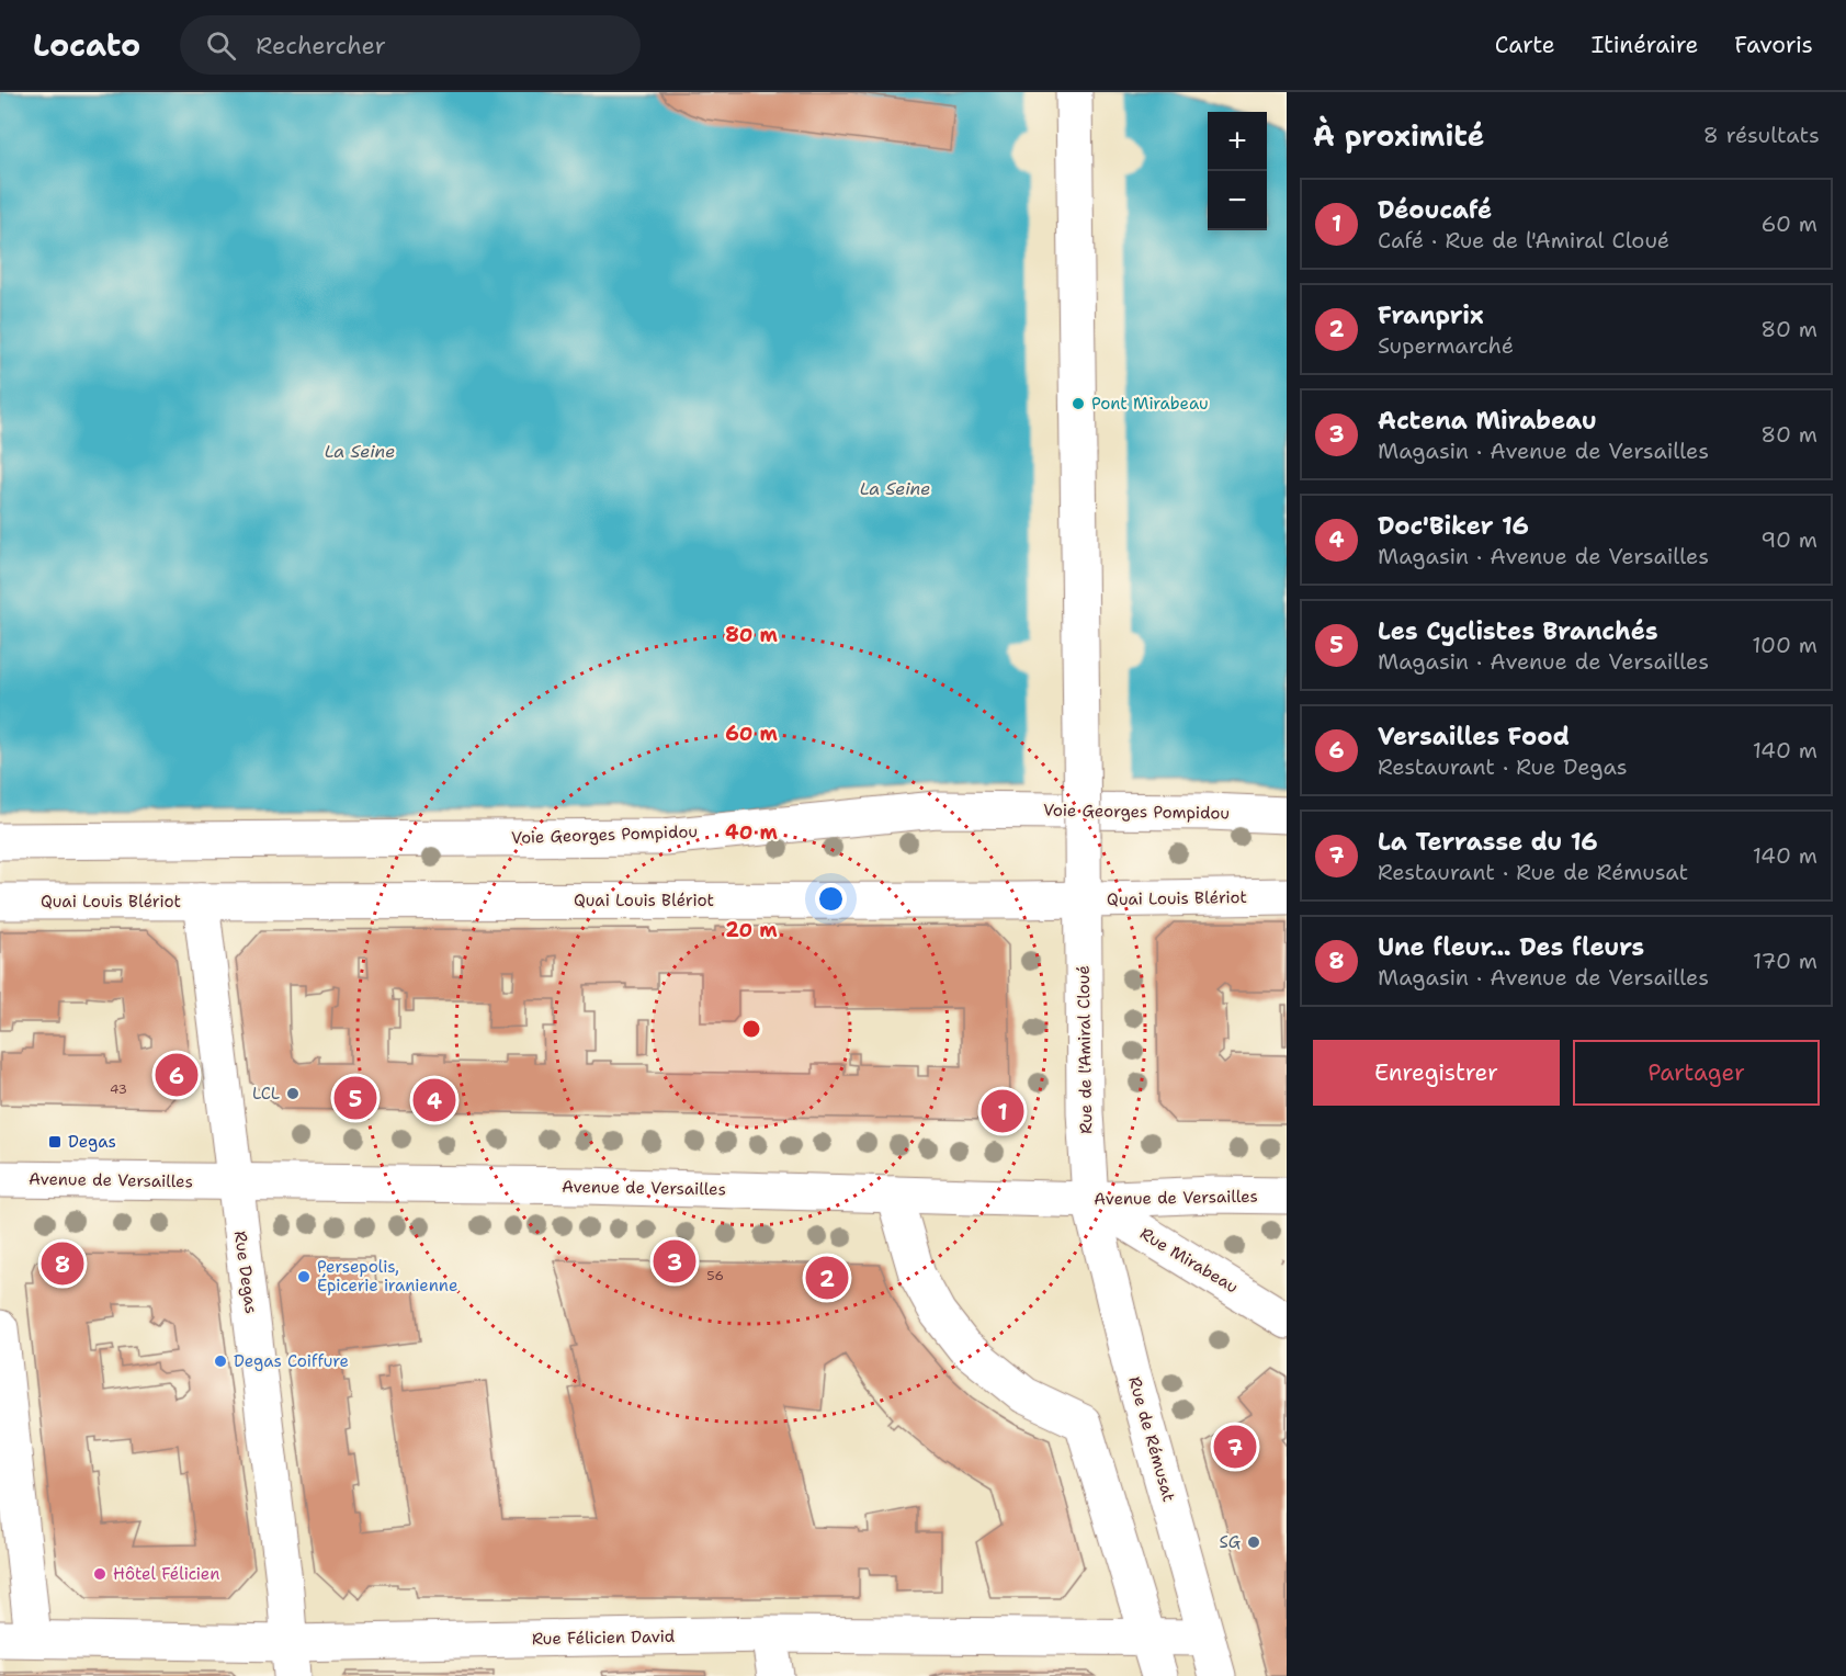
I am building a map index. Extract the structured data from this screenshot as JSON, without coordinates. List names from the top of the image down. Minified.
{"streets":{"street":["Voie Georges Pompidou","Quai Louis Blériot","Rue de l'Amiral Cloué","Avenue de Versailles","Rue Mirabeau","Rue Degas","Rue de Rémusat","Rue Félicien David"]},"crossings":[["Quai Louis Blériot","Rue de l'Amiral Cloué"],["Quai Louis Blériot","Rue Degas"],["Rue de l'Amiral Cloué","Avenue de Versailles"],["Rue de l'Amiral Cloué","Rue Mirabeau"],["Rue de l'Amiral Cloué","Rue de Rémusat"],["Avenue de Versailles","Rue Mirabeau"],["Avenue de Versailles","Rue Degas"],["Avenue de Versailles","Rue de Rémusat"],["Rue Mirabeau","Rue de Rémusat"],["Rue Degas","Rue Félicien David"],["Rue de Rémusat","Rue Félicien David"]],"water":["La Seine"],"places":{"other":["Pont Mirabeau","LCL","Persepolis, Épicerie iranienne","Degas Coiffure","SG","Hôtel Félicien"],"transit":["Degas"]},"house_numbers":["43","56"],"page":{"header":"Locato","search":"Rechercher","nav":["Carte","Itinéraire","Favoris"],"heading":["À proximité","8 résultats"],"map_buttons":["+","−"],"list":[{"mark":"1","name":"Déoucafé","note":"Café · Rue de l'Amiral Cloué","value":"60 m"},{"mark":"2","name":"Franprix","note":"Supermarché","value":"80 m"},{"mark":"3","name":"Actena Mirabeau","note":"Magasin · Avenue de Versailles","value":"80 m"},{"mark":"4","name":"Doc'Biker 16","note":"Magasin · Avenue de Versailles","value":"90 m"},{"mark":"5","name":"Les Cyclistes Branchés","note":"Magasin · Avenue de Versailles","value":"100 m"},{"mark":"6","name":"Versailles Food","note":"Restaurant · Rue Degas","value":"140 m"},{"mark":"7","name":"La Terrasse du 16","note":"Restaurant · Rue de Rémusat","value":"140 m"},{"mark":"8","name":"Une fleur... Des fleurs","note":"Magasin · Avenue de Versailles","value":"170 m"}],"buttons":["Enregistrer","Partager"],"pins":["6","5","4","1","3","8","2","7"]},"rings":["80 m","60 m","40 m","20 m"]}
